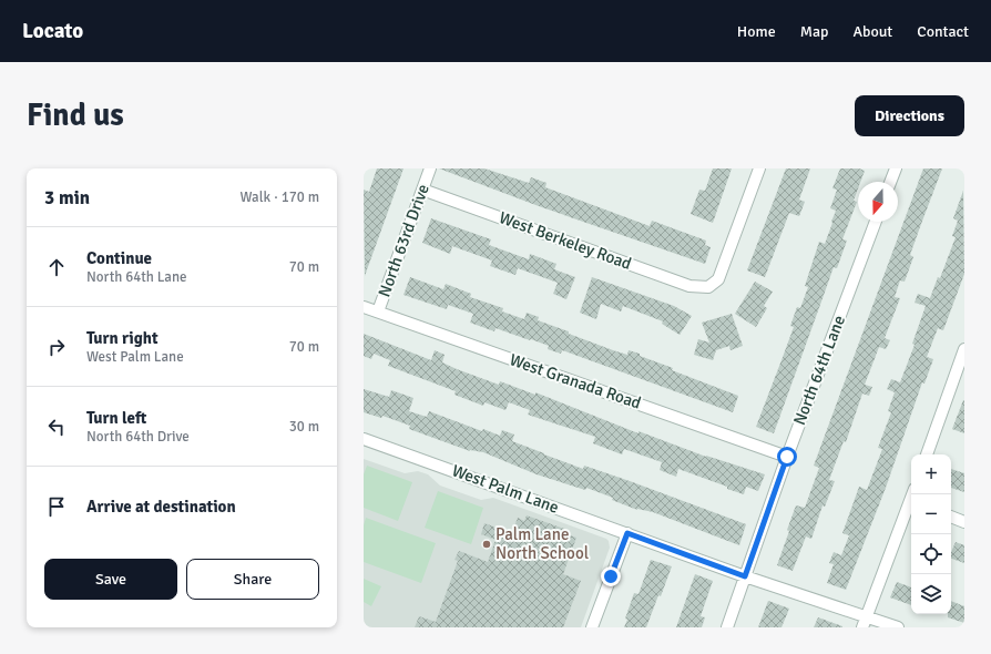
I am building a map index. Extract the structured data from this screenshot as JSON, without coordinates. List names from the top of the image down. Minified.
{"streets":{"street":["North 63rd Drive","West Berkeley Road","North 64th Lane","West Granada Road","West Palm Lane"]},"crossings":[["North 63rd Drive","West Berkeley Road"],["North 63rd Drive","West Granada Road"],["North 64th Lane","West Granada Road"],["North 64th Lane","West Palm Lane"]],"places":["Palm Lane North School"],"north":"bottom","page":{"header":"Locato","nav":["Home","Map","About","Contact"],"buttons":["Directions",["Save","Share"]],"title":"Find us","heading":["3 min","Walk · 170 m"],"list":[["Continue","North 64th Lane","70 m"],["Turn right","West Palm Lane","70 m"],["Turn left","North 64th Drive","30 m"],"Arrive at destination"],"map_buttons":["+","−"]}}
